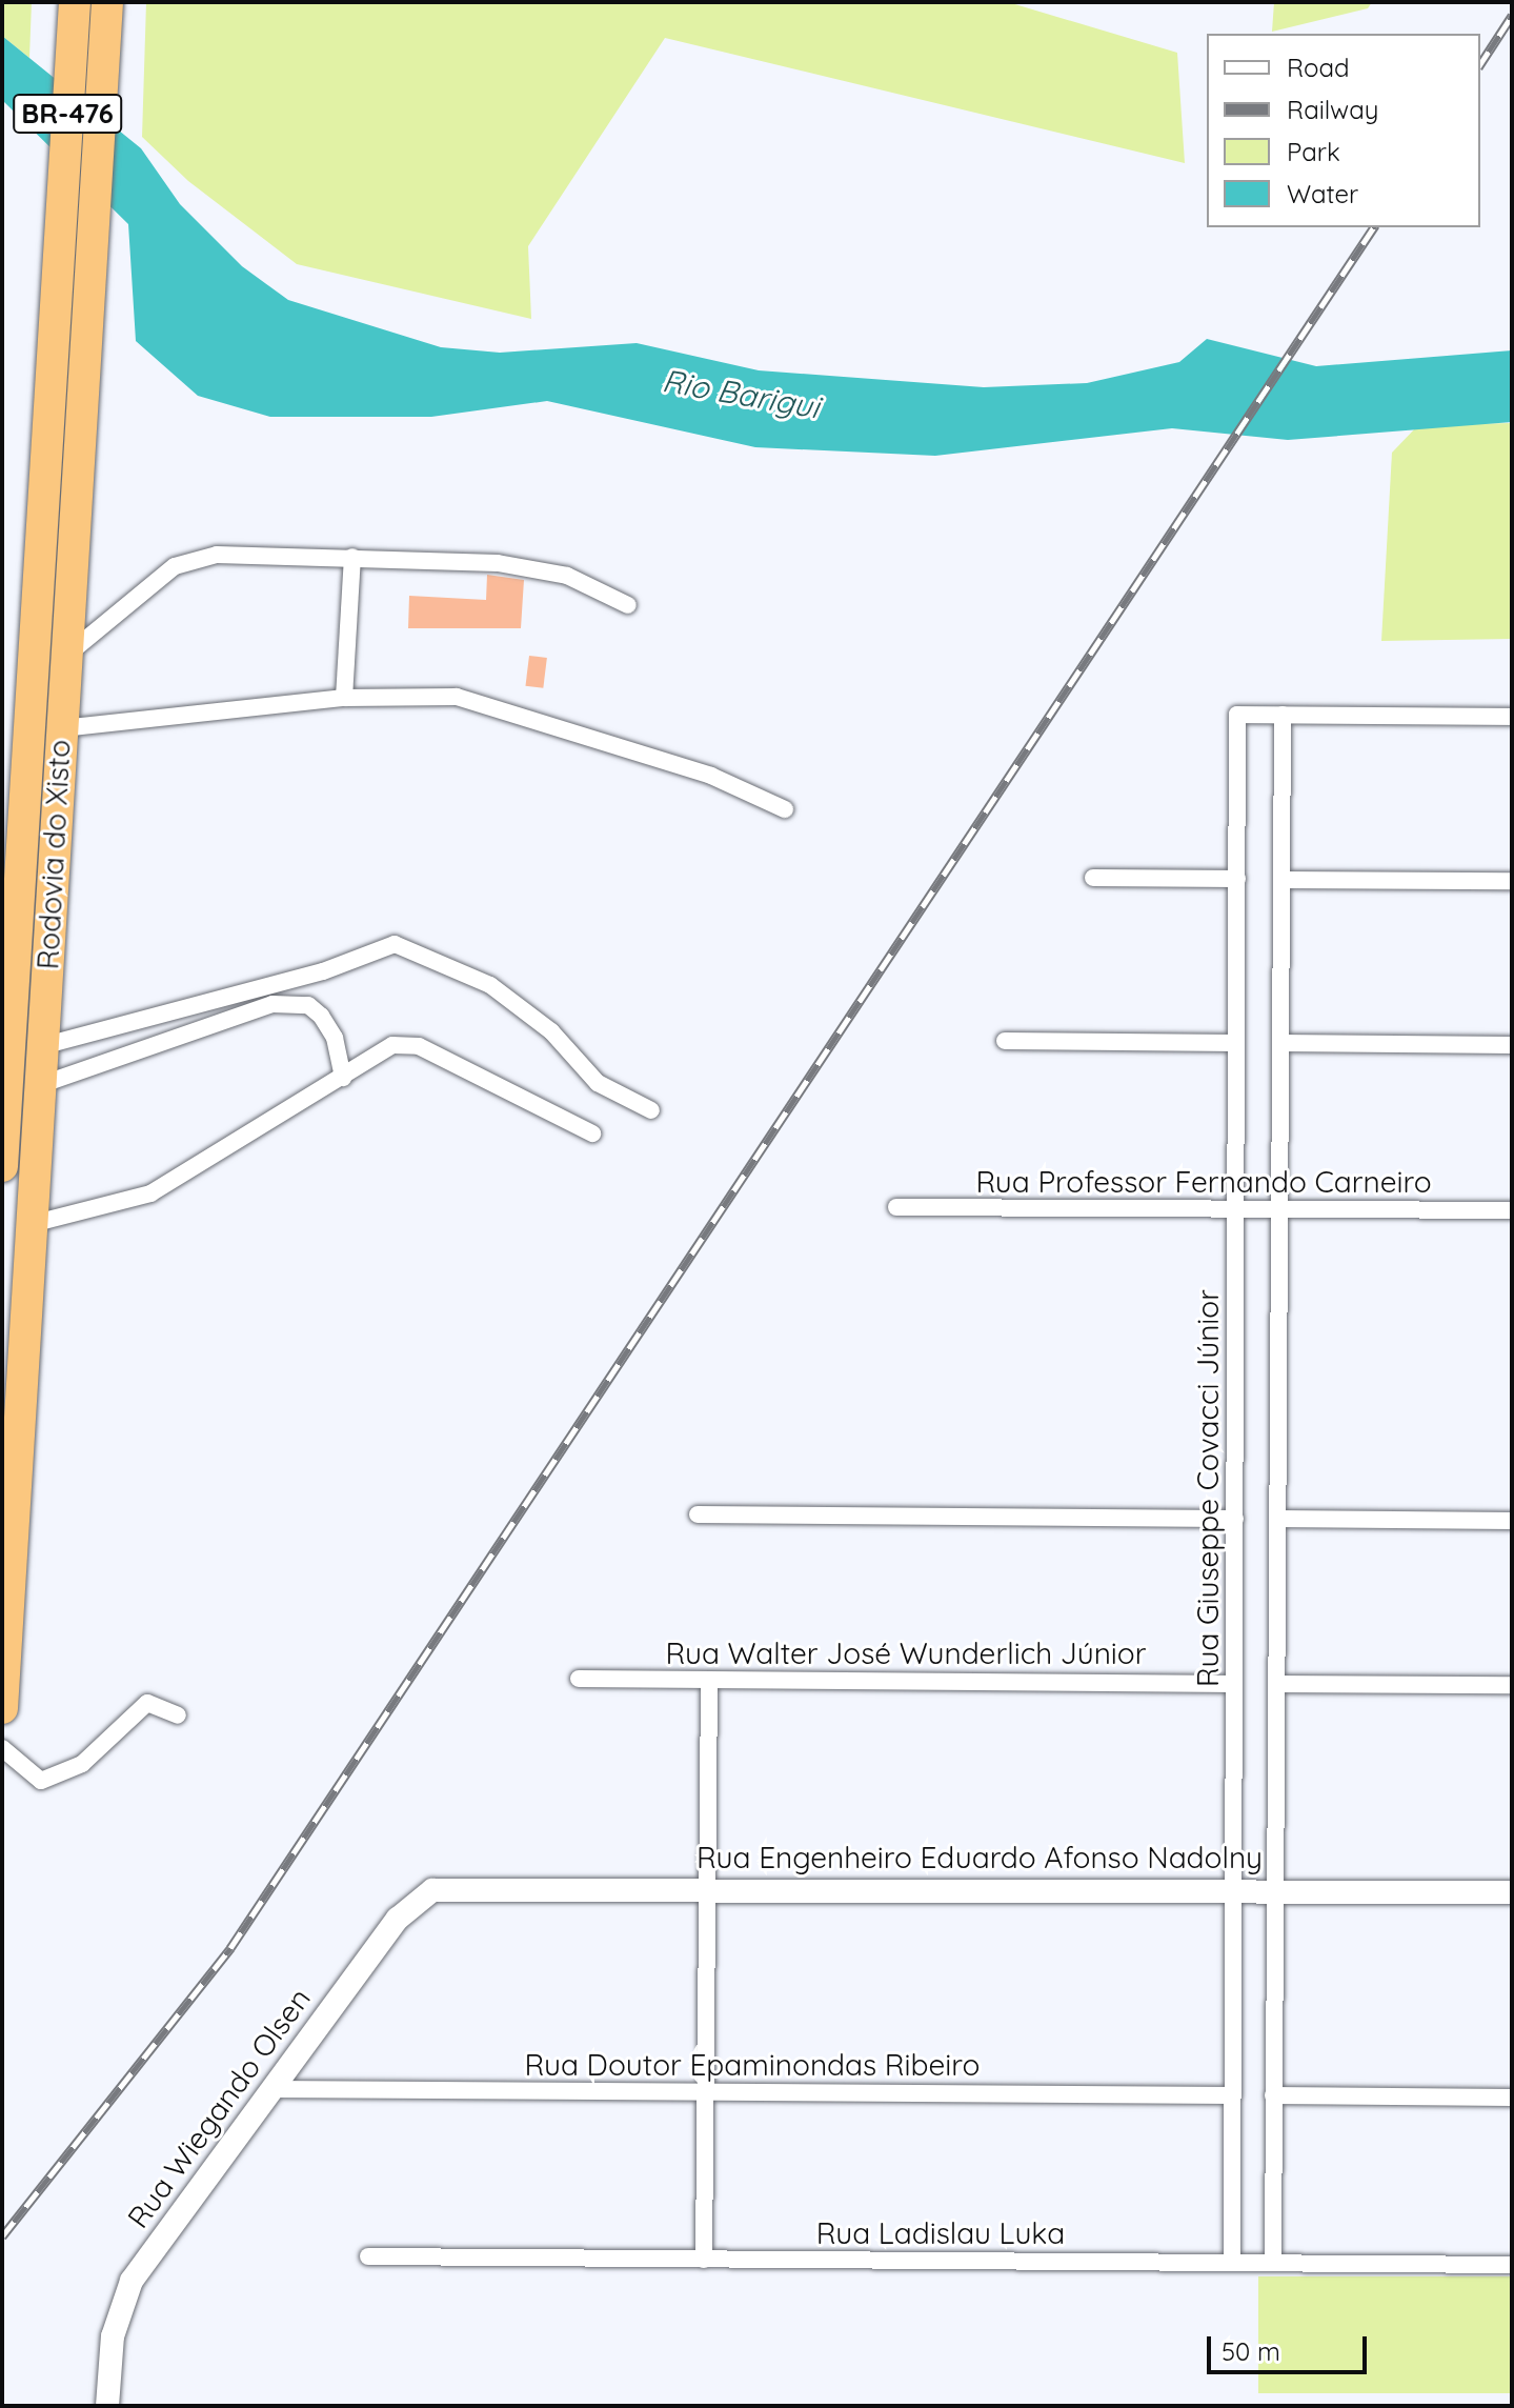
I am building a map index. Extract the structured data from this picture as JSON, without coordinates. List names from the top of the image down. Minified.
{"streets":{"highway":["BR-476","Rodovia do Xisto"],"street":["Rua Professor Fernando Carneiro","Rua Giuseppe Covacci Júnior","Rua Walter José Wunderlich Júnior","Rua Engenheiro Eduardo Afonso Nadolny","Rua Doutor Epaminondas Ribeiro","Rua Wiegando Olsen","Rua Ladislau Luka"]},"crossings":[["Rua Professor Fernando Carneiro","Rua Giuseppe Covacci Júnior"],["Rua Giuseppe Covacci Júnior","Rua Walter José Wunderlich Júnior"],["Rua Giuseppe Covacci Júnior","Rua Engenheiro Eduardo Afonso Nadolny"],["Rua Giuseppe Covacci Júnior","Rua Doutor Epaminondas Ribeiro"],["Rua Giuseppe Covacci Júnior","Rua Ladislau Luka"],["Rua Engenheiro Eduardo Afonso Nadolny","Rua Wiegando Olsen"],["Rua Doutor Epaminondas Ribeiro","Rua Wiegando Olsen"]],"water":["Rio Barigui"],"legend":["Road","Railway","Park","Water"],"scale_bar":"50 m"}
